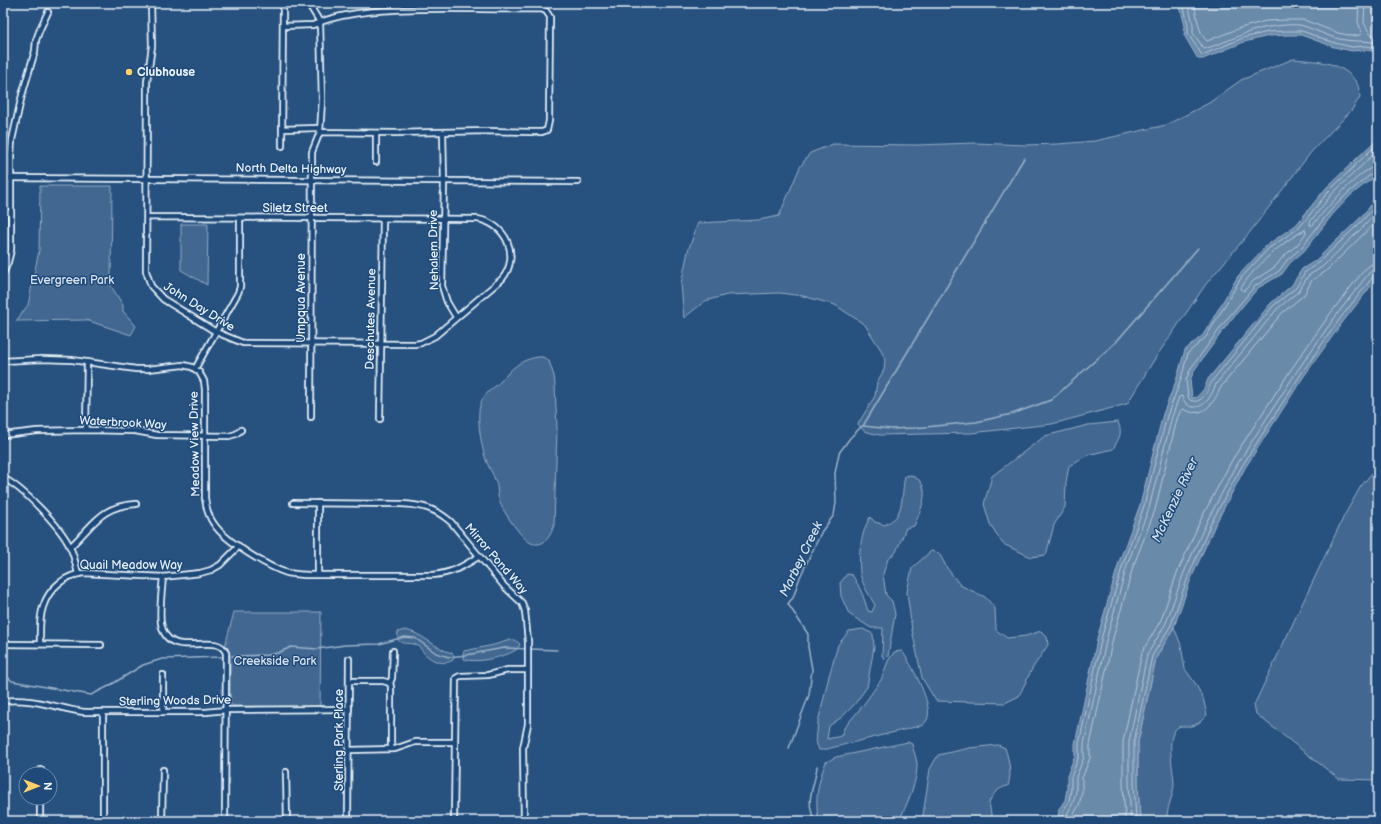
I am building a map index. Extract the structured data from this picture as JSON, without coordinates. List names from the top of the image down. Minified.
{"streets":{"street":["North Delta Highway","Siletz Street","Nehalem Drive","Umpqua Avenue","John Day Drive","Deschutes Avenue","Waterbrook Way","Meadow View Drive","Mirror Pond Way","Quail Meadow Way","Sterling Woods Drive","Sterling Park Place"]},"crossings":[["North Delta Highway","Nehalem Drive"],["North Delta Highway","Umpqua Avenue"],["North Delta Highway","John Day Drive"],["Siletz Street","Nehalem Drive"],["Siletz Street","Umpqua Avenue"],["Siletz Street","John Day Drive"],["Siletz Street","Deschutes Avenue"],["Nehalem Drive","John Day Drive"],["Umpqua Avenue","John Day Drive"],["John Day Drive","Deschutes Avenue"],["Waterbrook Way","Meadow View Drive"],["Meadow View Drive","Mirror Pond Way"],["Meadow View Drive","Quail Meadow Way"],["Sterling Woods Drive","Sterling Park Place"]],"water":["McKenzie River","Marbey Creek"],"parks":["Evergreen Park","Creekside Park"],"places":["Clubhouse"],"north":"right"}
